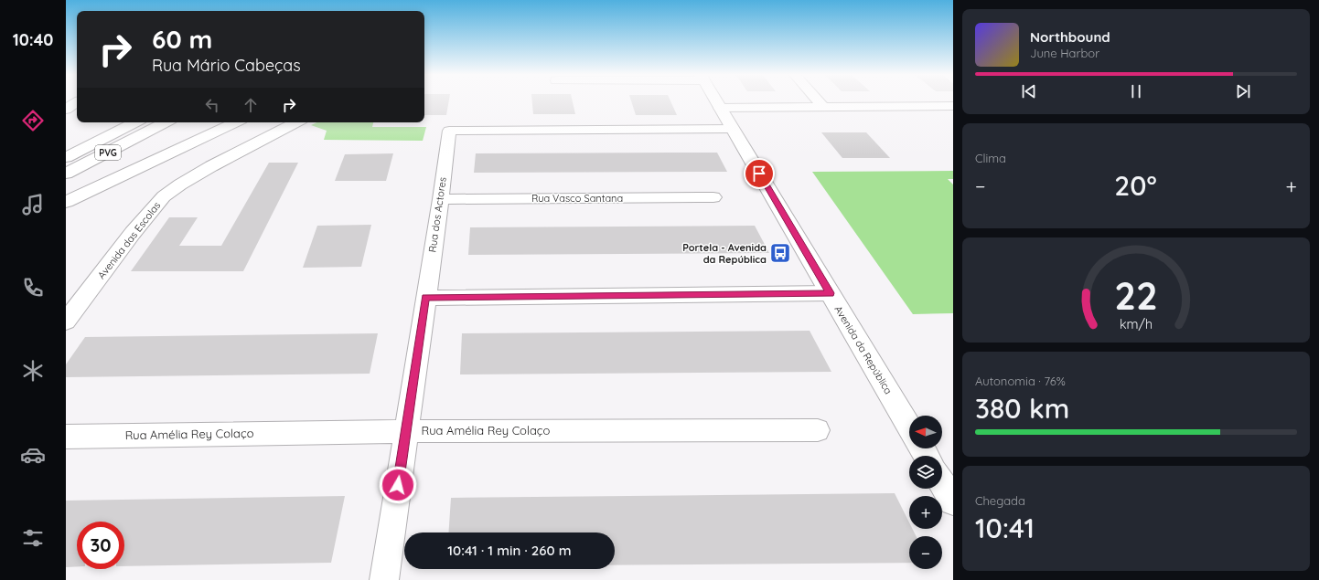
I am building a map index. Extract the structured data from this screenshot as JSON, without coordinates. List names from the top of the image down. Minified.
{"streets":{"main road":["PVG","Avenida das Escolas","Avenida da República"],"street":["Rua Vasco Santana","Rua dos Actores","Rua Amélia Rey Colaço"]},"crossings":[["Rua Vasco Santana","Rua dos Actores"],["Rua dos Actores","Avenida da República"],["Rua dos Actores","Rua Amélia Rey Colaço"]],"places":{"bus stop":["Portela - Avenida da República"]},"north":"left","page":{"tabs":"10:40","turn":["60 m","Rua Mário Cabeças"],"song":["Northbound","June Harbor"],"tile":["Clima",["Autonomia · 76%","380 km"],["Chegada","10:41"]],"heat":["−","20°","+"],"map_buttons":["+","−"],"limit":"30","trip":"10:41 · 1 min · 260 m","gauge":["22","km/h"]}}
